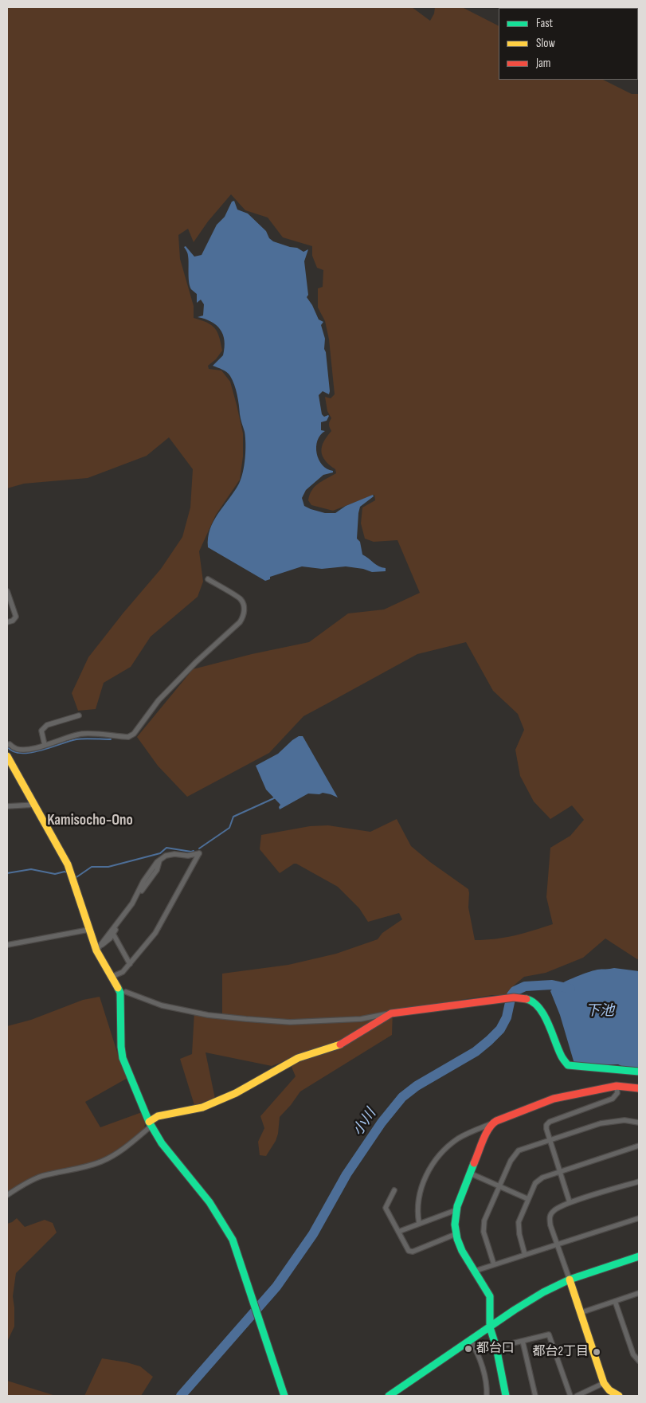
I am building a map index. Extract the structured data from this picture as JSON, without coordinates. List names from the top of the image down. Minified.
{"districts":["Kamisocho-Ono"],"water":["下池","小川"],"places":["都台口","都台2丁目"],"legend":["Fast","Slow","Jam"]}
